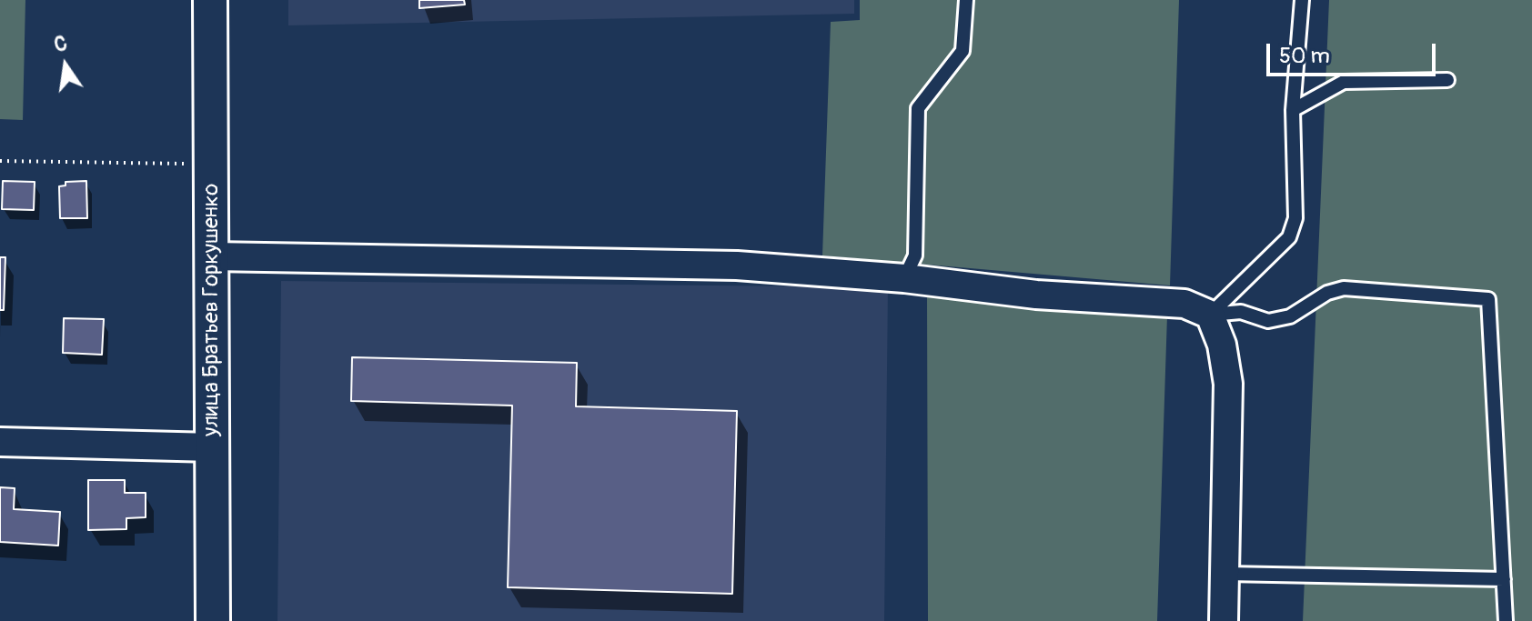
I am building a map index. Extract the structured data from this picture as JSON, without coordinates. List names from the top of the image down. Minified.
{"streets":{"street":["улица Братьев Горкушенко"]},"scale_bar":"50 m","north":"top"}
